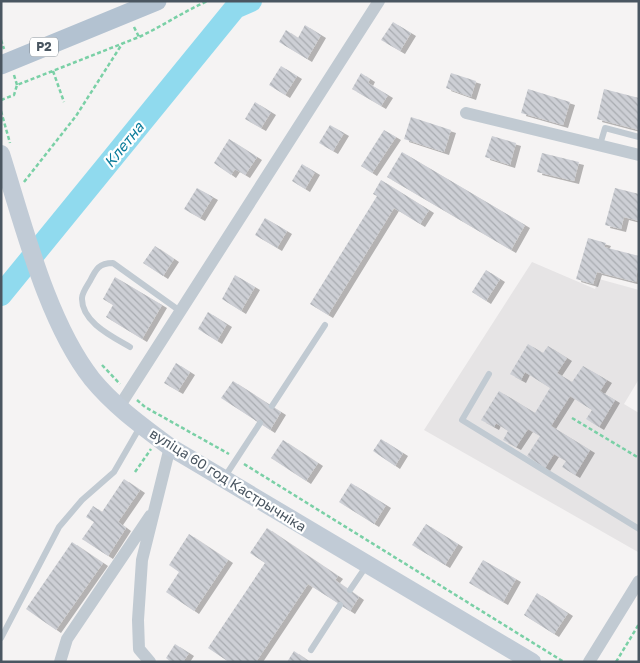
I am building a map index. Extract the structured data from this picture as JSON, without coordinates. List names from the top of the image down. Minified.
{"streets":{"main road":["Р2"],"street":["вуліца 60 год Кастрычніка"]},"water":["Клетна"]}
